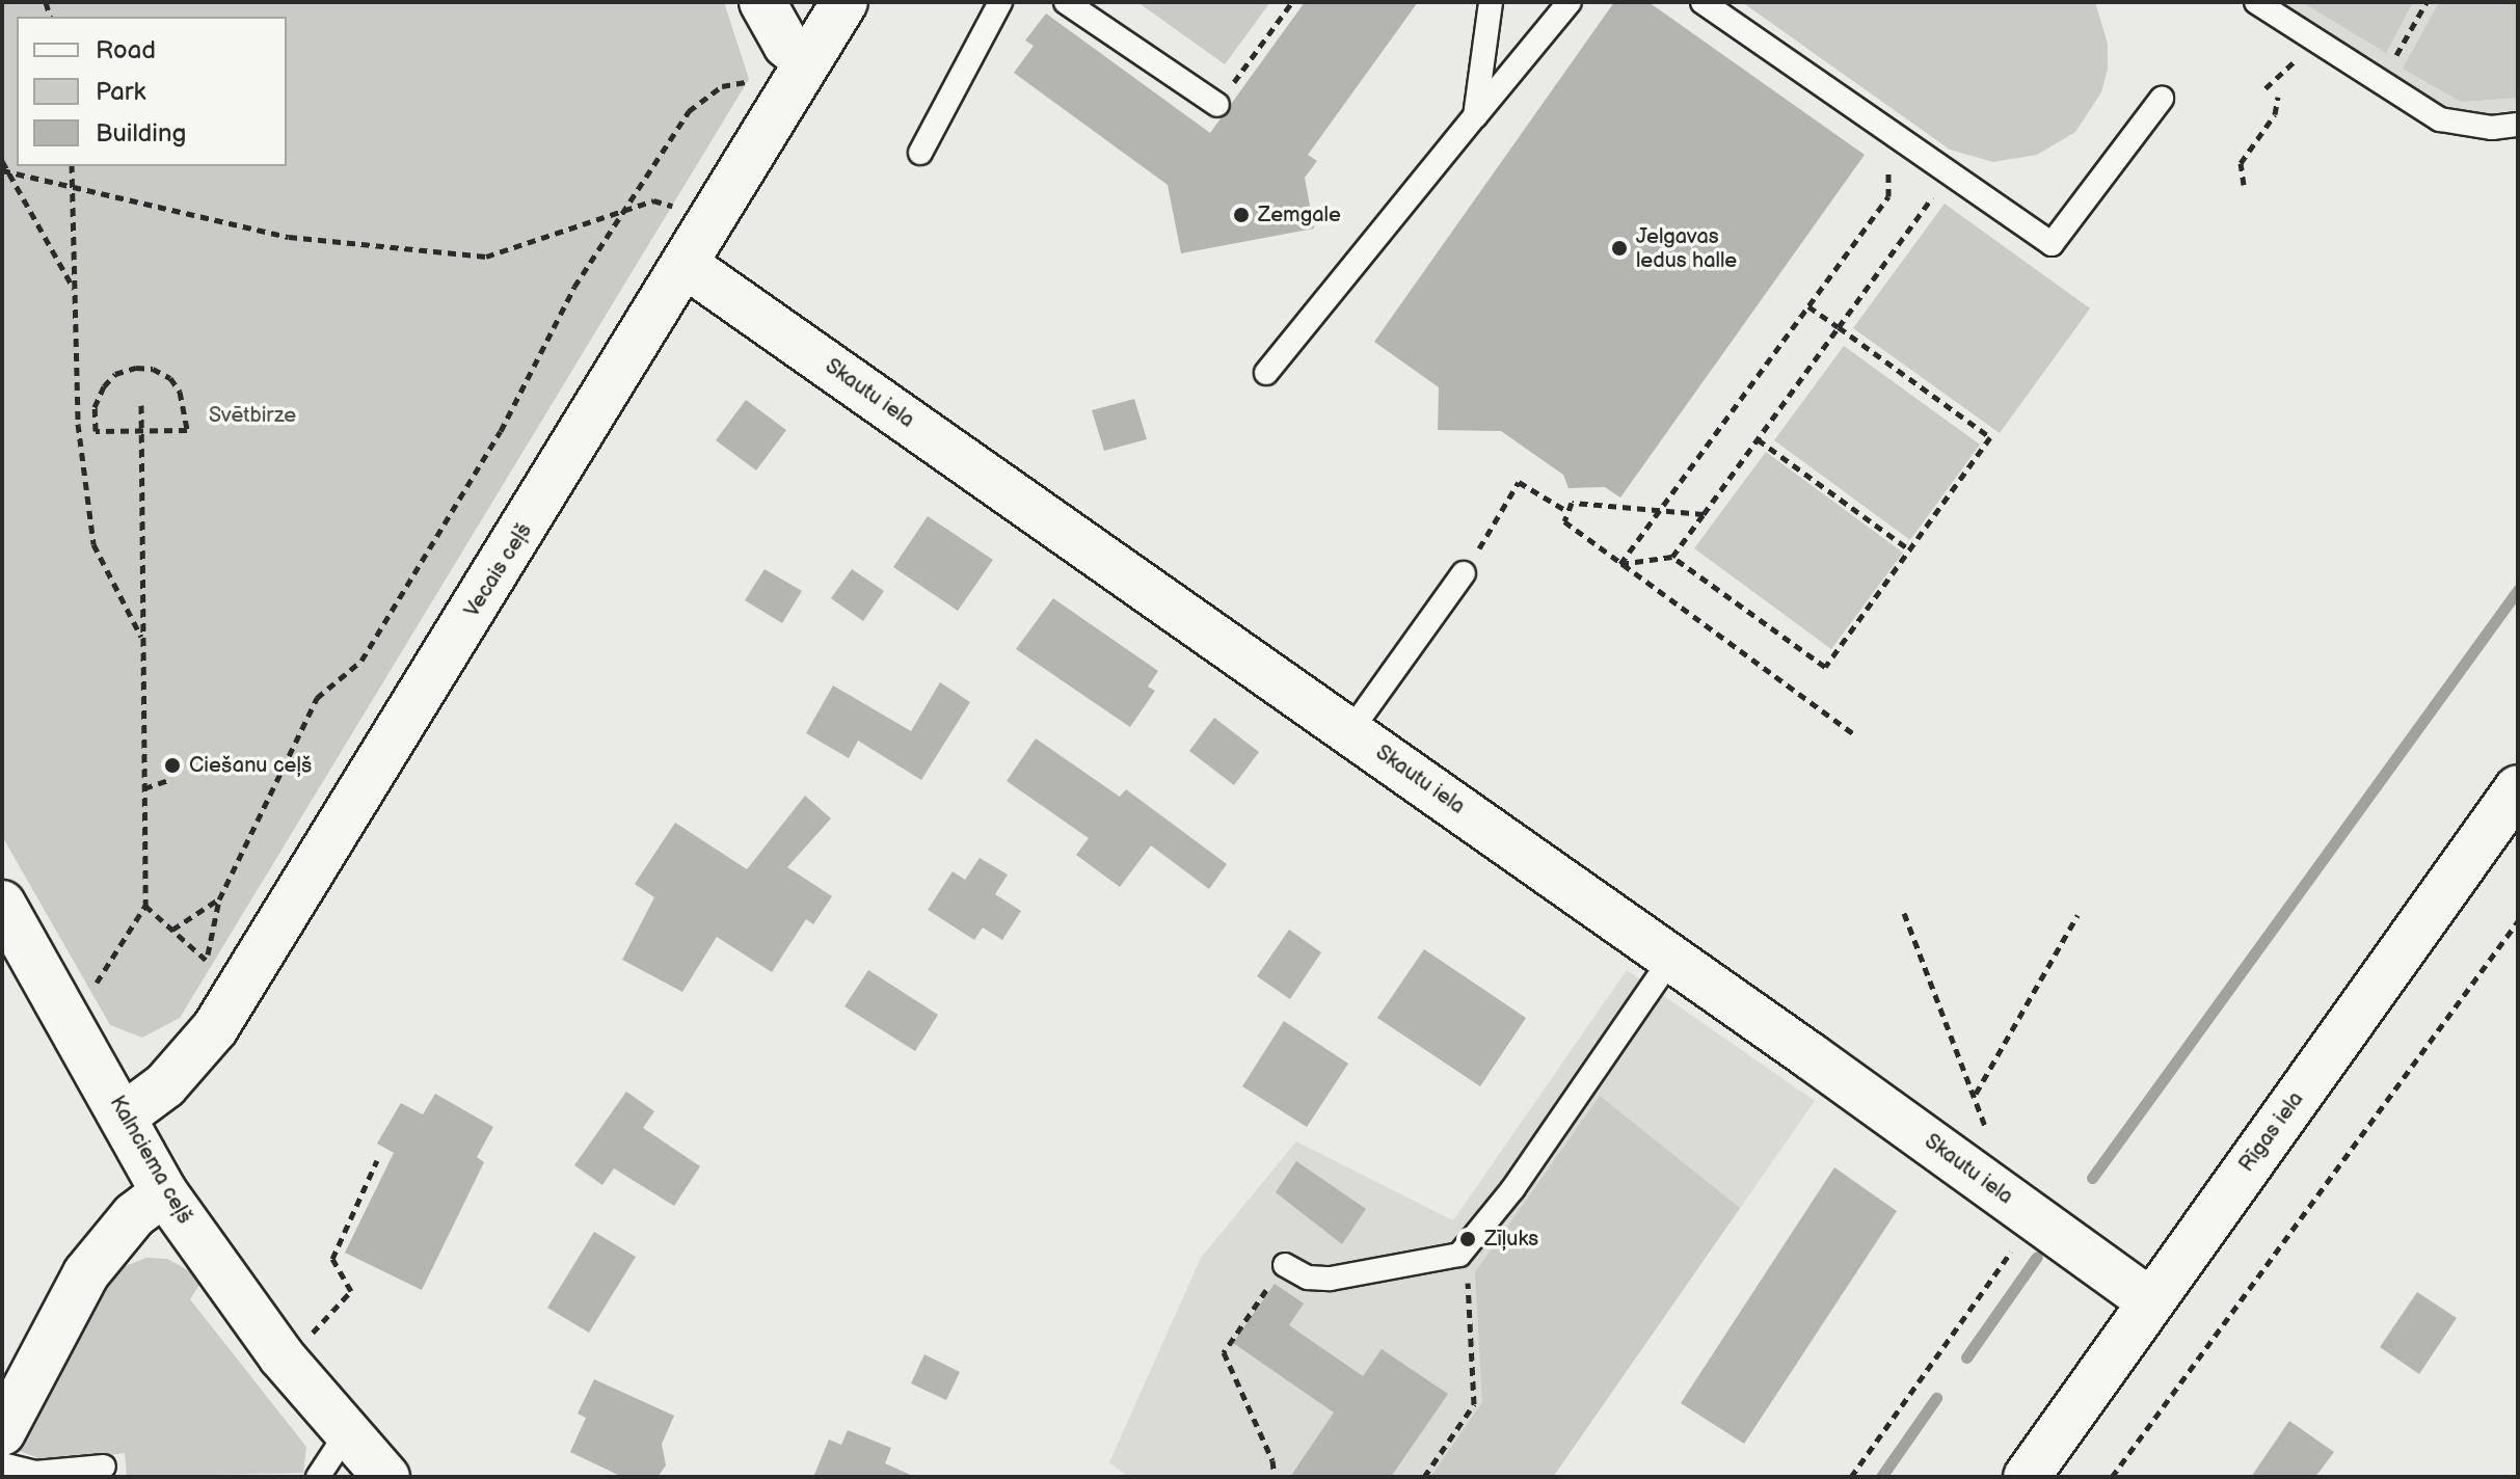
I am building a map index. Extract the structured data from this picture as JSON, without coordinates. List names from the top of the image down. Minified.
{"streets":{"street":["Skautu iela","Vecais ceļš","Rīgas iela","Kalnciema ceļš"]},"crossings":[["Skautu iela","Vecais ceļš"],["Skautu iela","Rīgas iela"],["Vecais ceļš","Kalnciema ceļš"]],"parks":["Svētbirze"],"places":["Zemgale","Jelgavas ledus halle","Ciešanu ceļš","Zīļuks"],"legend":["Road","Park","Building"]}
